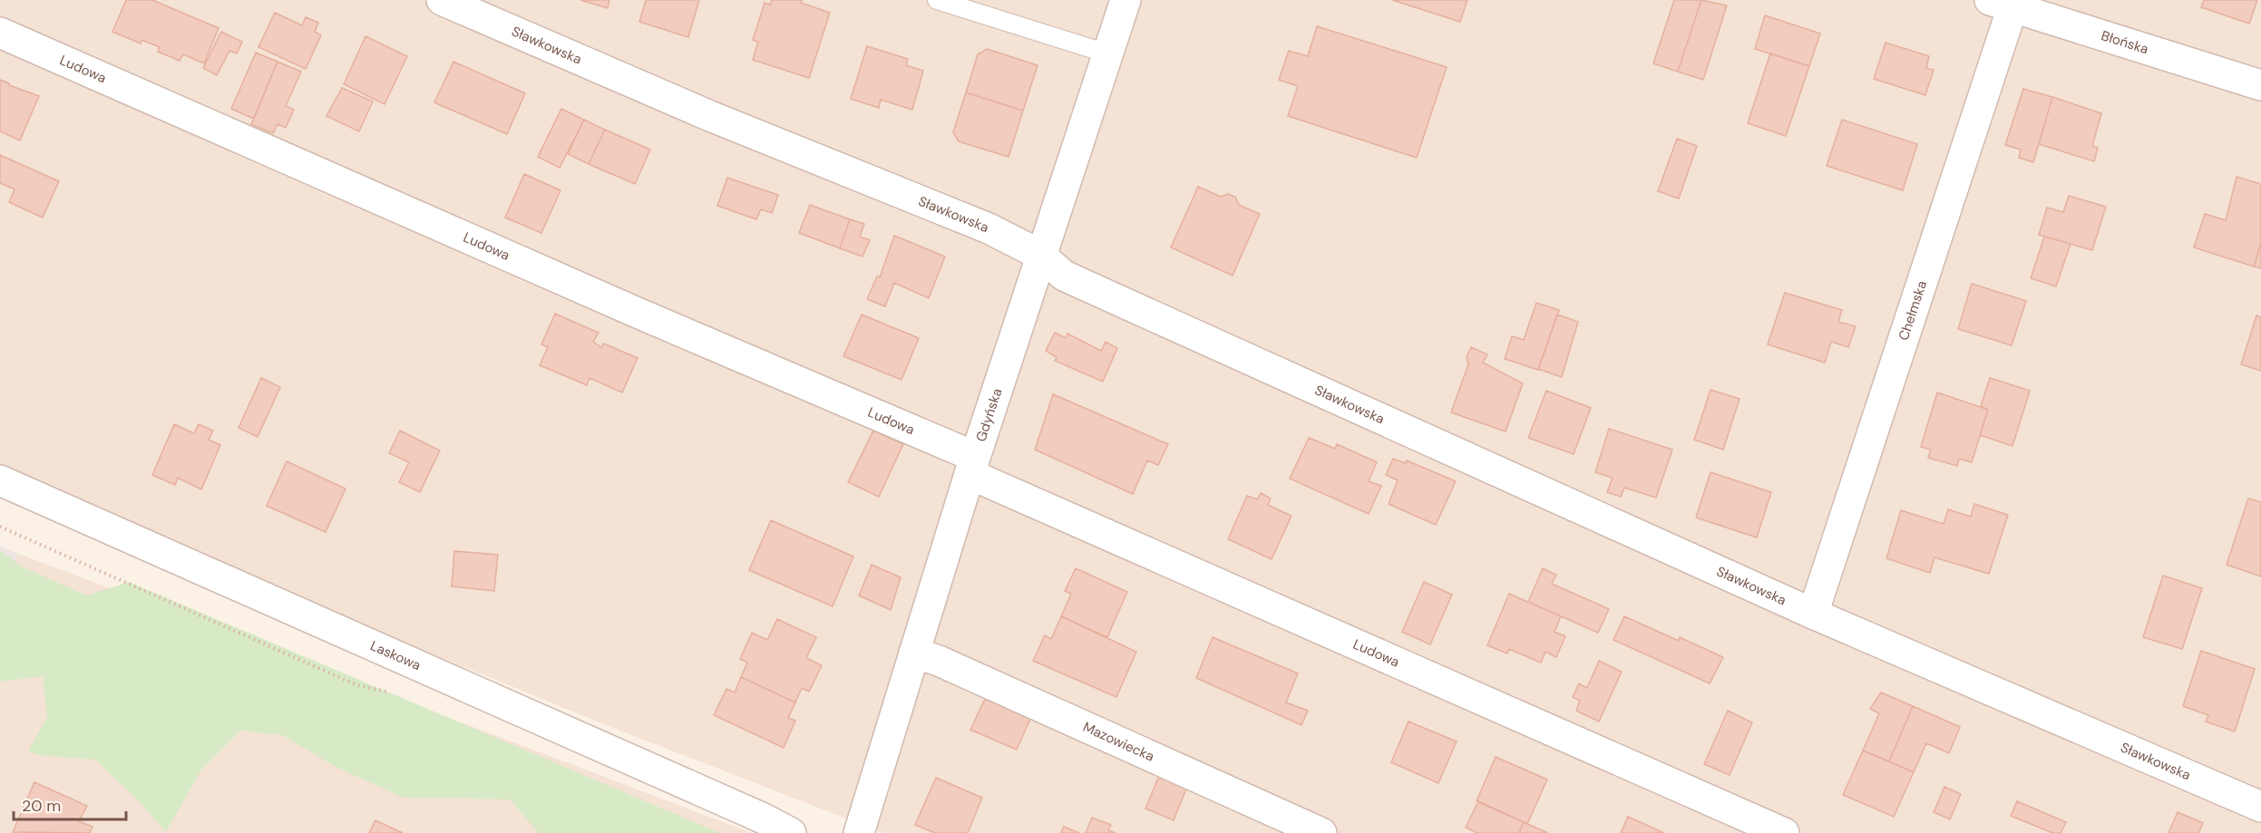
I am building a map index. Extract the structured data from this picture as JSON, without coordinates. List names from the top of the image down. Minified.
{"streets":{"street":["Błońska","Sławkowska","Ludowa","Chełmska","Gdyńska","Laskowa","Mazowiecka"]},"crossings":[["Błońska","Chełmska"],["Sławkowska","Chełmska"],["Sławkowska","Gdyńska"],["Ludowa","Gdyńska"],["Gdyńska","Mazowiecka"]],"scale_bar":"20 m"}
